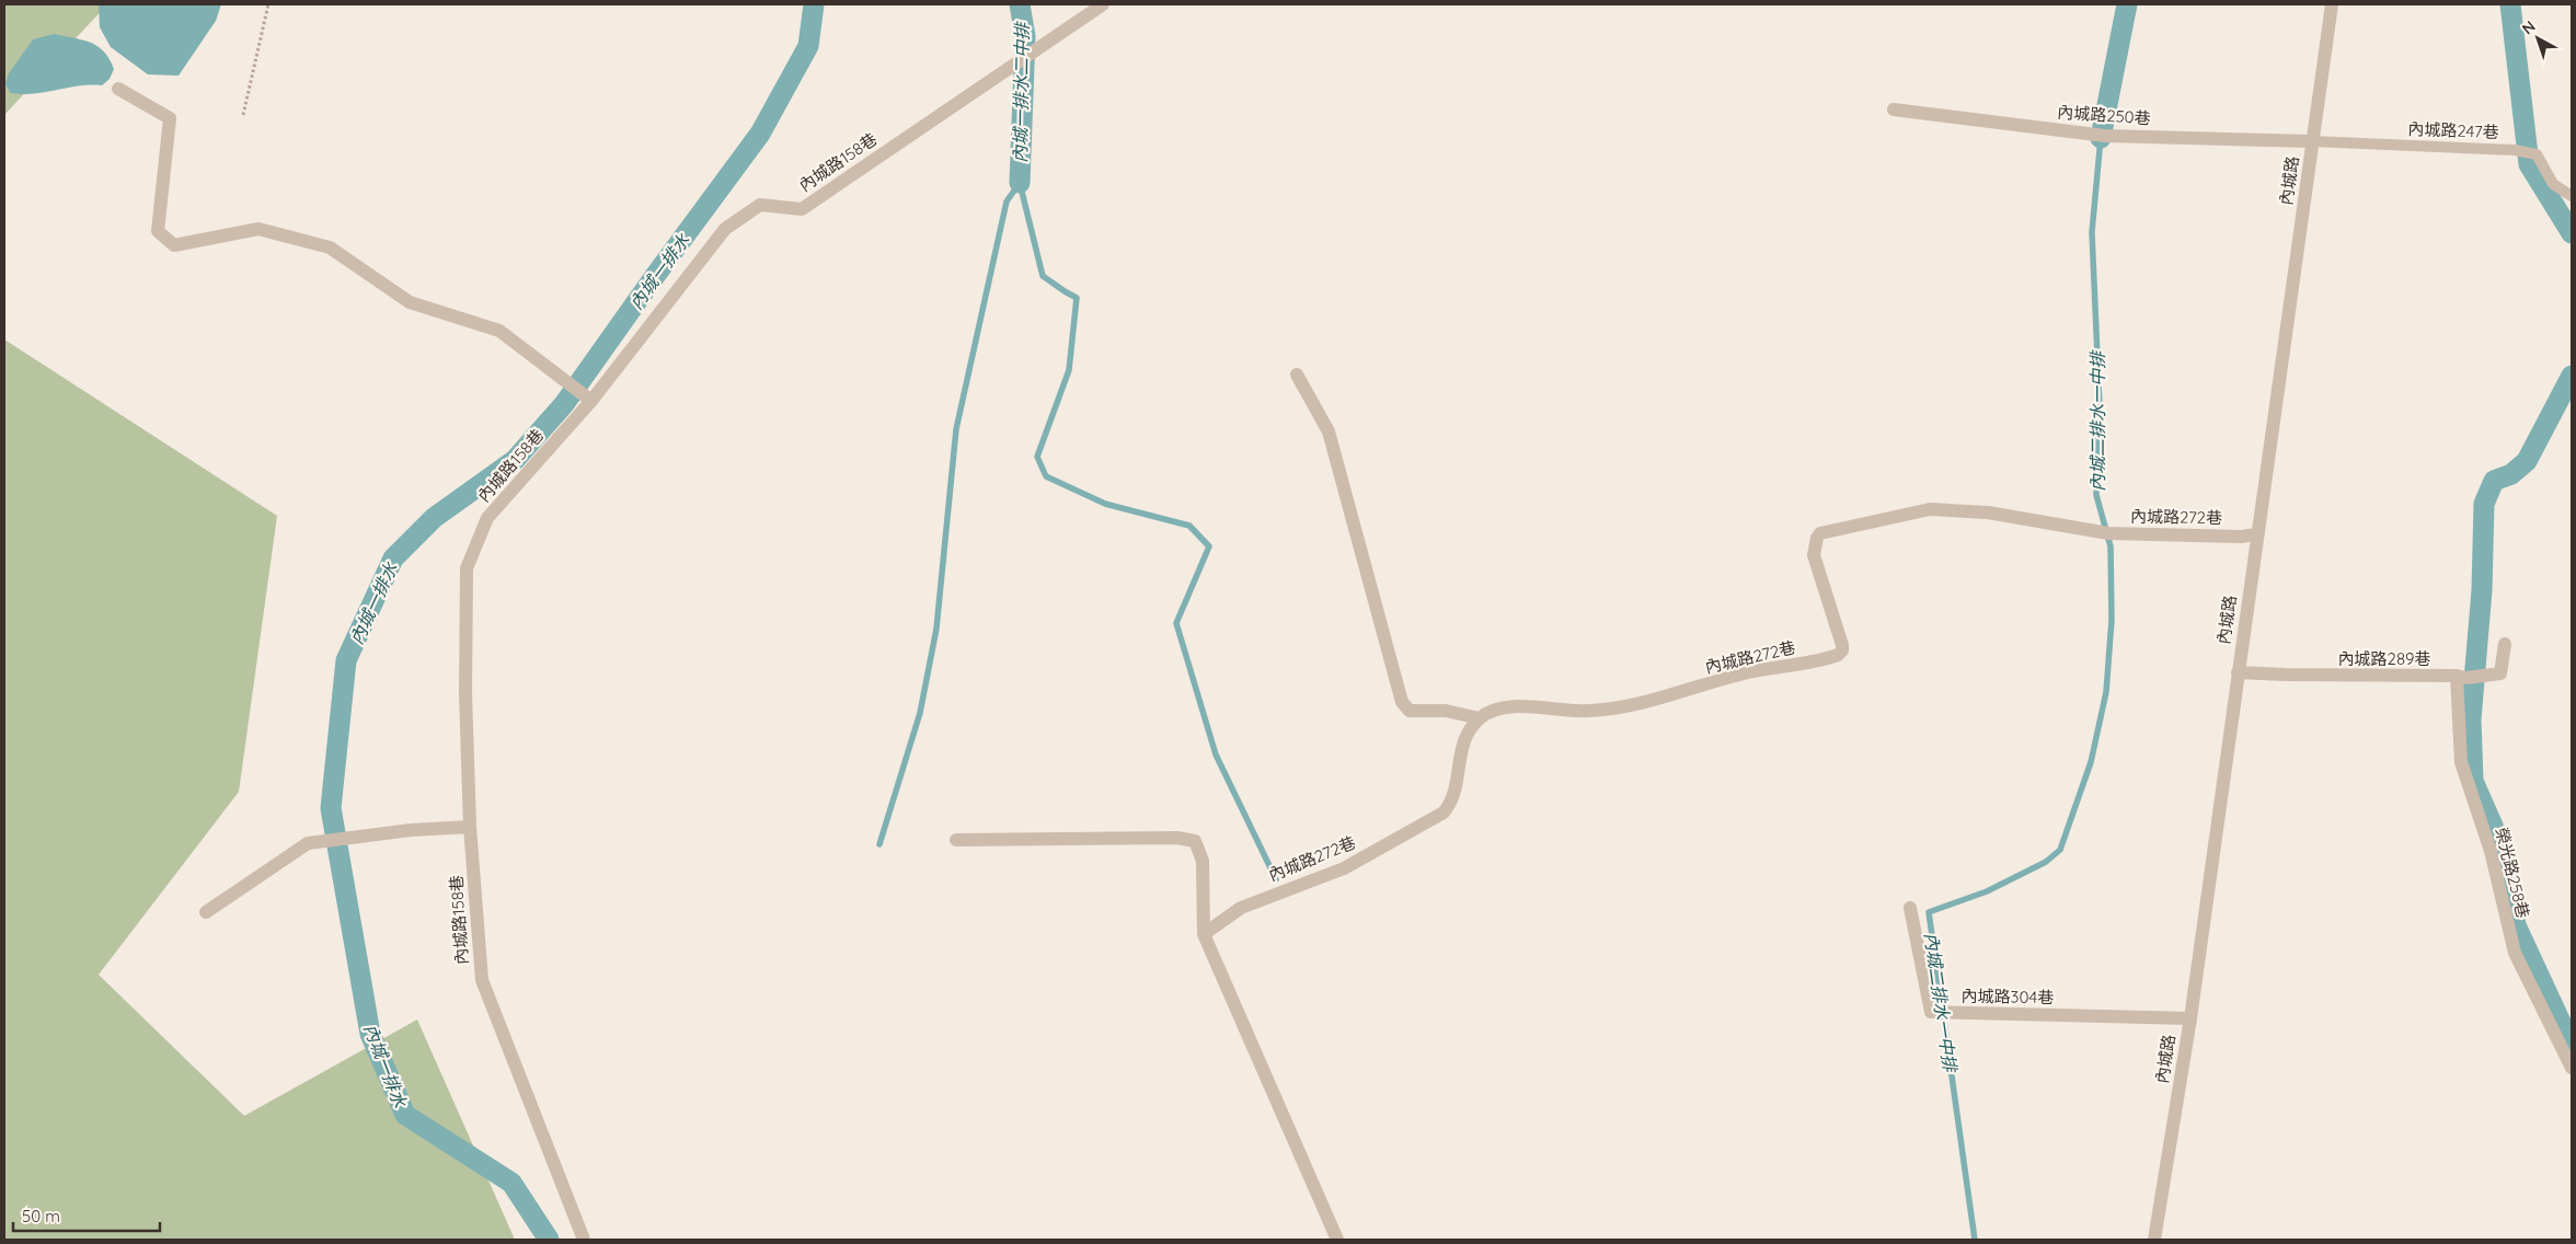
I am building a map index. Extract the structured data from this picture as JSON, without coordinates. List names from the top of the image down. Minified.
{"streets":{"street":["內城路250巷","內城路158巷","內城路","內城路272巷","內城路289巷","榮光路258巷","內城路304巷"],"lane":["內城路247巷"]},"crossings":[["內城路250巷","內城路247巷"],["內城路250巷","內城路"],["內城路247巷","內城路"],["內城路","內城路272巷"],["內城路","內城路289巷"],["內城路","內城路304巷"],["內城路289巷","榮光路258巷"]],"water":["內城一排水二中排","內城一排水","內城二排水一中排"],"scale_bar":"50 m","north":"top left"}
